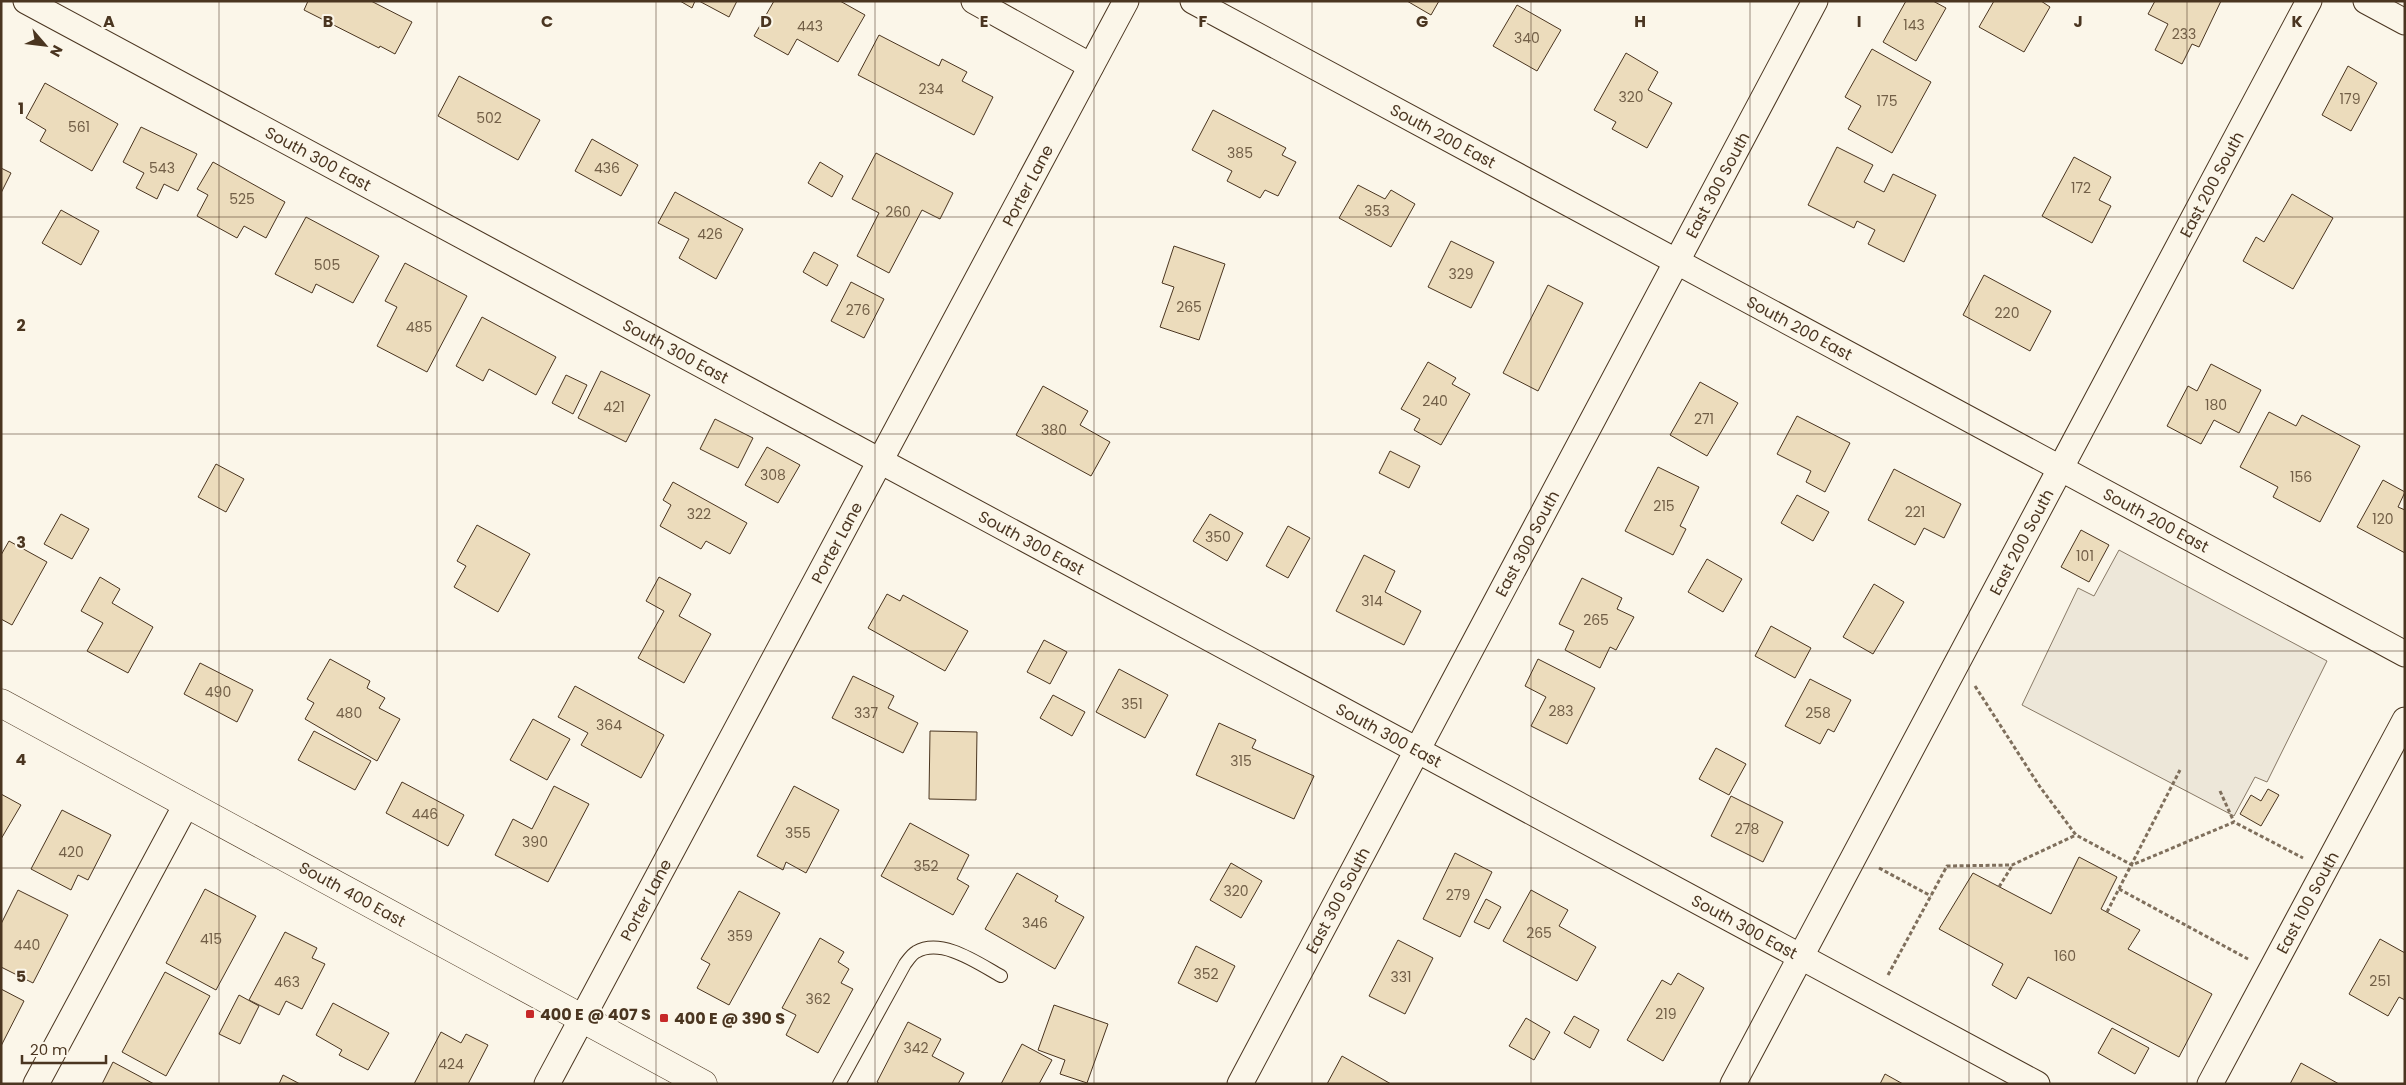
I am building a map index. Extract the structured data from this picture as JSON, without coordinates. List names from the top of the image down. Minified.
{"streets":{"street":["South 200 East","South 300 East","Porter Lane","East 300 South","East 200 South","South 400 East","East 100 South"]},"crossings":[["South 200 East","East 300 South"],["South 200 East","East 200 South"],["South 300 East","Porter Lane"],["South 300 East","East 300 South"],["South 300 East","East 200 South"],["Porter Lane","South 400 East"]],"places":{"transit":["400 E @ 407 S","400 E @ 390 S"]},"house_numbers":["143","443","233","340","234","320","179","175","502","561","385","543","436","172","525","353","260","426","505","329","265","276","220","485","240","180","421","271","380","308","156","215","221","322","120","350","101","314","265","490","351","283","480","337","258","364","315","446","278","355","390","420","352","320","279","346","265","359","415","440","160","352","331","251","463","362","219","342","424"],"scale_bar":"20 m","north":"bottom right","grid":{"columns":["A","B","C","D","E","F","G","H","I","J","K"],"rows":["1","2","3","4","5"]}}
